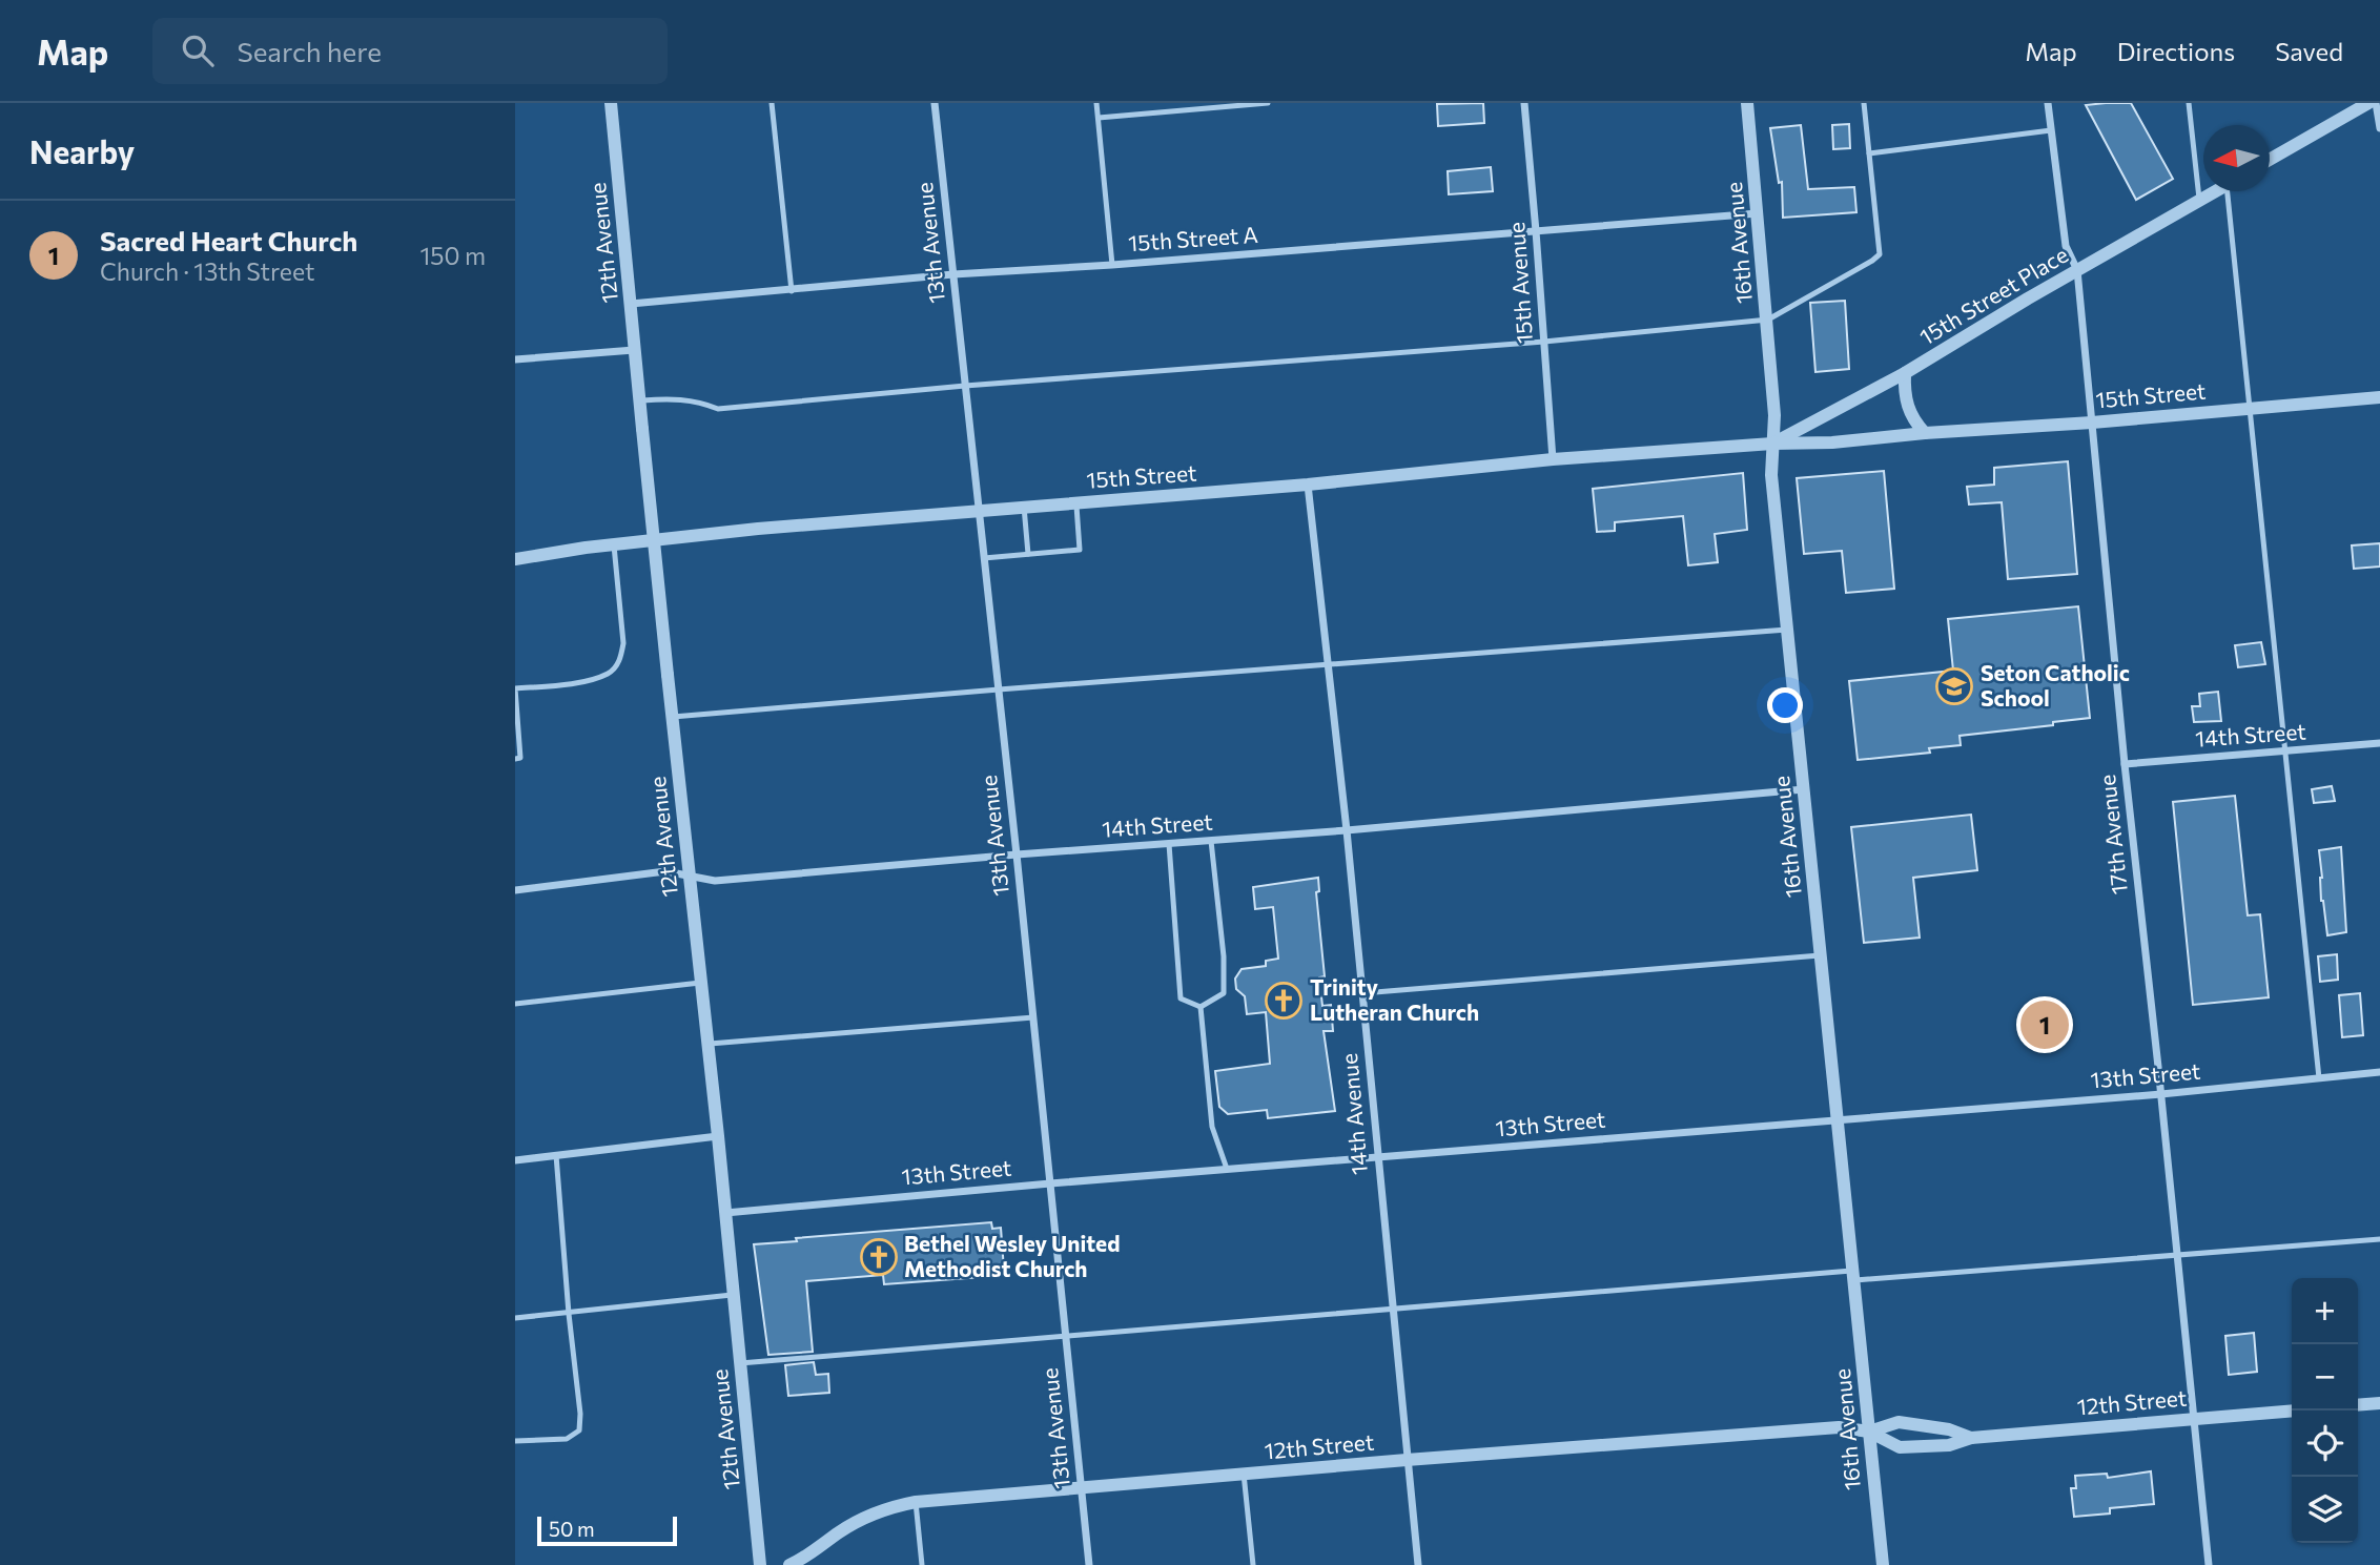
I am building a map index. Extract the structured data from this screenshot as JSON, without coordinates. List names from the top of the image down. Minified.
{"streets":{"street":["15th Street A","12th Avenue","13th Avenue","16th Avenue","15th Avenue","15th Street Place","15th Street","14th Street","17th Avenue","13th Street","14th Avenue","12th Street"]},"crossings":[["15th Street A","12th Avenue"],["15th Street A","13th Avenue"],["15th Street A","16th Avenue"],["15th Street A","15th Avenue"],["12th Avenue","14th Street"],["12th Avenue","13th Street"],["13th Avenue","15th Street"],["13th Avenue","14th Street"],["13th Avenue","13th Street"],["13th Avenue","12th Street"],["16th Avenue","15th Street Place"],["16th Avenue","15th Street"],["16th Avenue","14th Street"],["16th Avenue","13th Street"],["16th Avenue","12th Street"],["15th Avenue","15th Street"],["15th Street Place","15th Street"],["15th Street Place","17th Avenue"],["15th Street","17th Avenue"],["15th Street","14th Avenue"],["14th Street","17th Avenue"],["14th Street","14th Avenue"],["17th Avenue","13th Street"],["17th Avenue","12th Street"],["13th Street","14th Avenue"],["14th Avenue","12th Street"]],"places":{"school or university":["Seton Catholic School"],"church":["Trinity Lutheran Church","Bethel Wesley United Methodist Church"]},"scale_bar":"50 m","north":"left","page":{"header":"Map","search":"Search here","nav":["Map","Directions","Saved"],"heading":"Nearby","list":[{"mark":"1","name":"Sacred Heart Church","note":"Church · 13th Street","value":"150 m"}],"pins":"1","map_buttons":["+","−"],"scale":"50 m"}}
